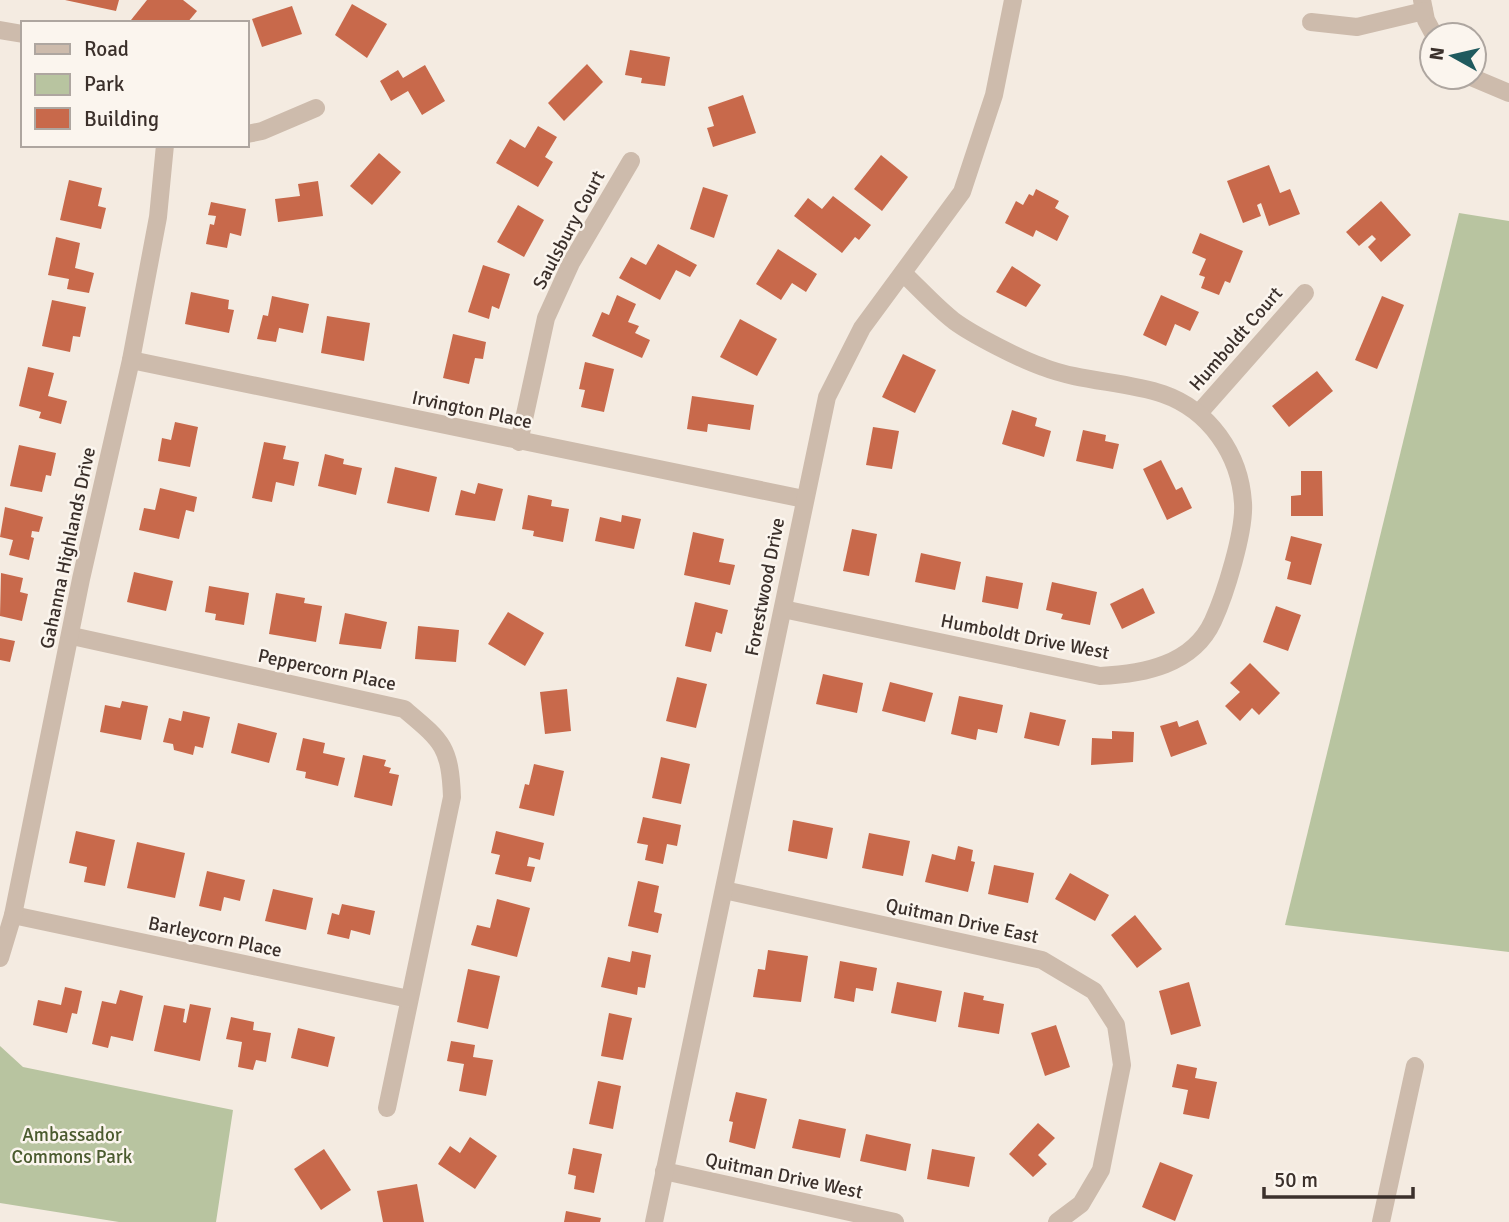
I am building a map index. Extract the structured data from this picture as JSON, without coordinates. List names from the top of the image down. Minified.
{"streets":{"street":["Saulsbury Court","Humboldt Court","Irvington Place","Gahanna Highlands Drive","Forestwood Drive","Humboldt Drive West","Peppercorn Place","Quitman Drive East","Barleycorn Place","Quitman Drive West"]},"crossings":[["Saulsbury Court","Irvington Place"],["Humboldt Court","Humboldt Drive West"],["Irvington Place","Gahanna Highlands Drive"],["Irvington Place","Forestwood Drive"],["Gahanna Highlands Drive","Peppercorn Place"],["Gahanna Highlands Drive","Barleycorn Place"],["Forestwood Drive","Humboldt Drive West"],["Forestwood Drive","Quitman Drive East"],["Forestwood Drive","Quitman Drive West"],["Peppercorn Place","Barleycorn Place"]],"parks":["Ambassador Commons Park"],"legend":["Road","Park","Building"],"scale_bar":"50 m","north":"left"}
